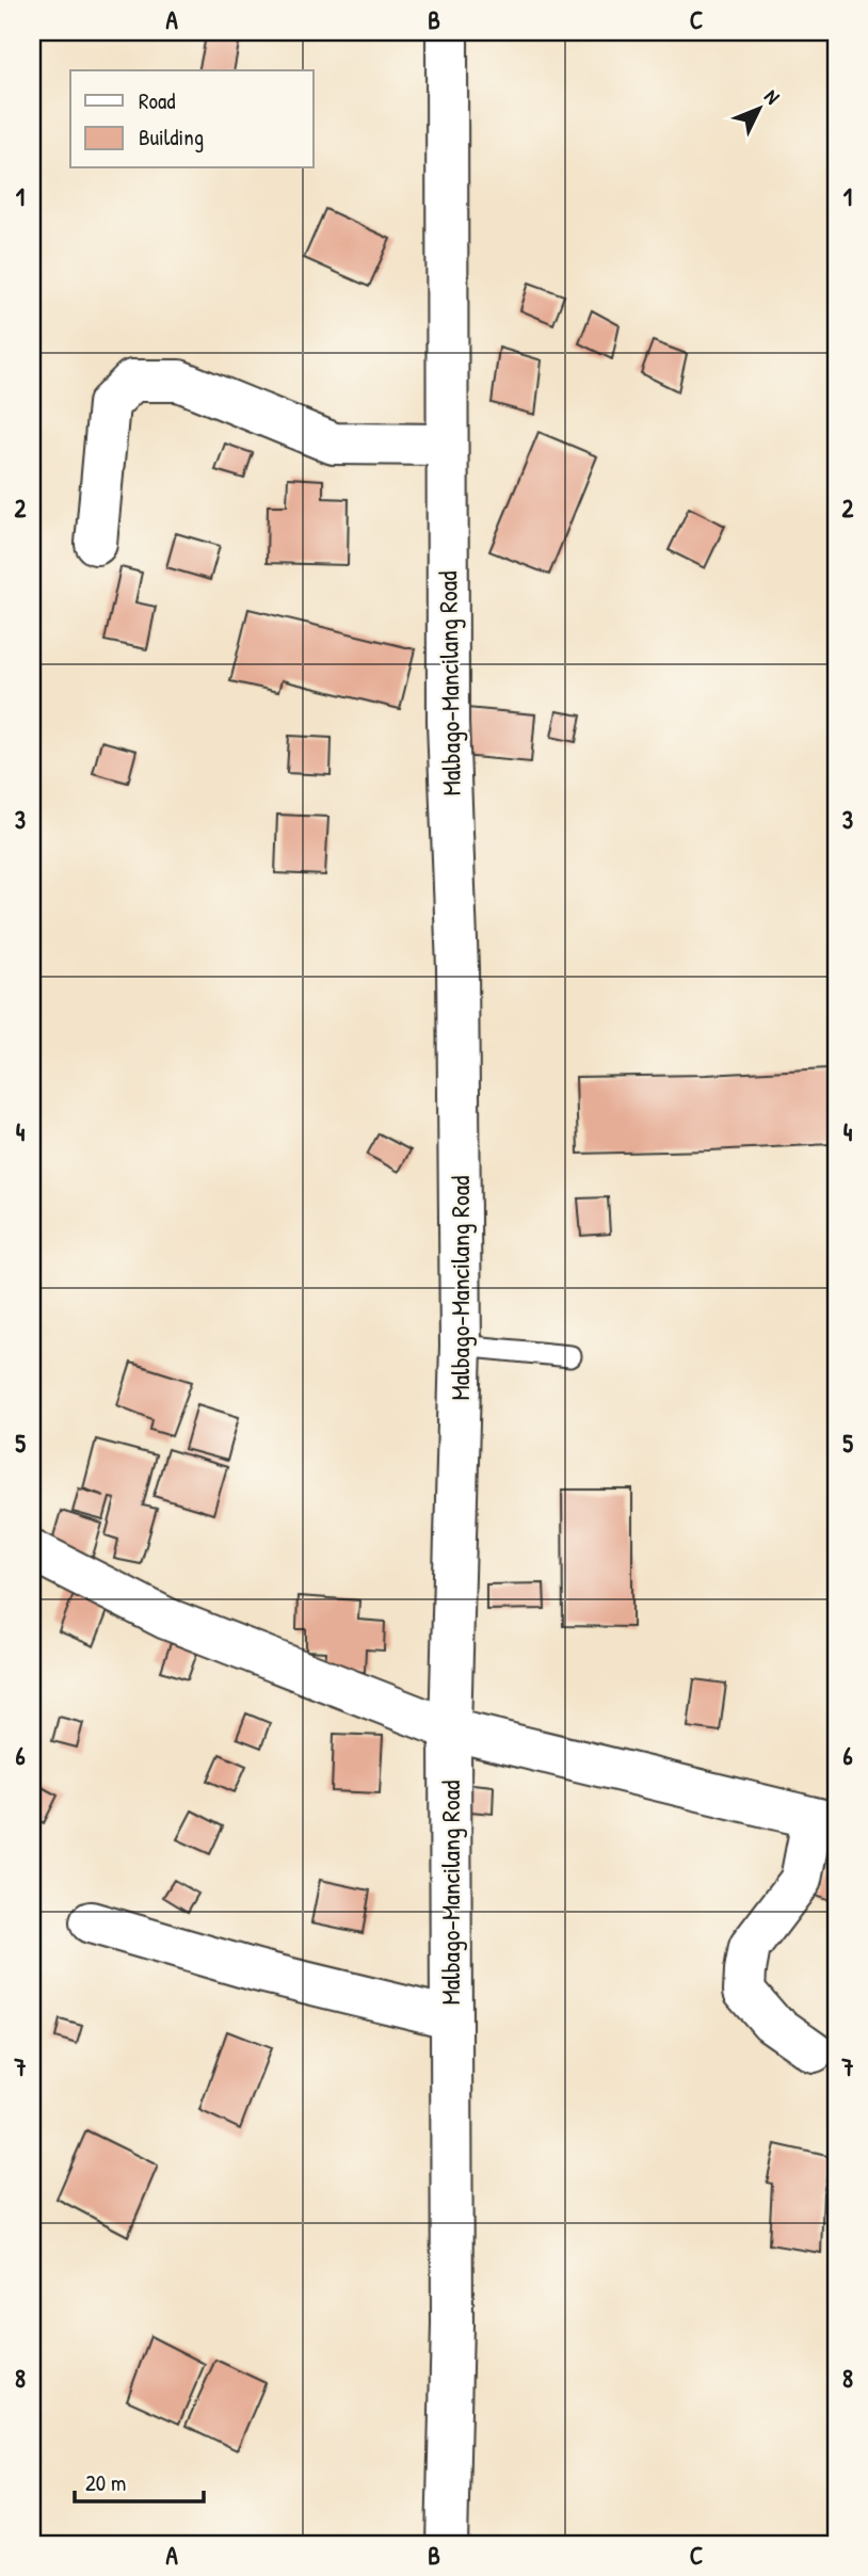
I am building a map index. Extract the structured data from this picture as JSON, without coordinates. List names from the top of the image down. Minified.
{"streets":{"main road":["Malbago-Mancilang Road"]},"legend":["Road","Building"],"scale_bar":"20 m","north":"top right","grid":{"columns":["A","B","C"],"rows":["1","2","3","4","5","6","7","8"]}}
